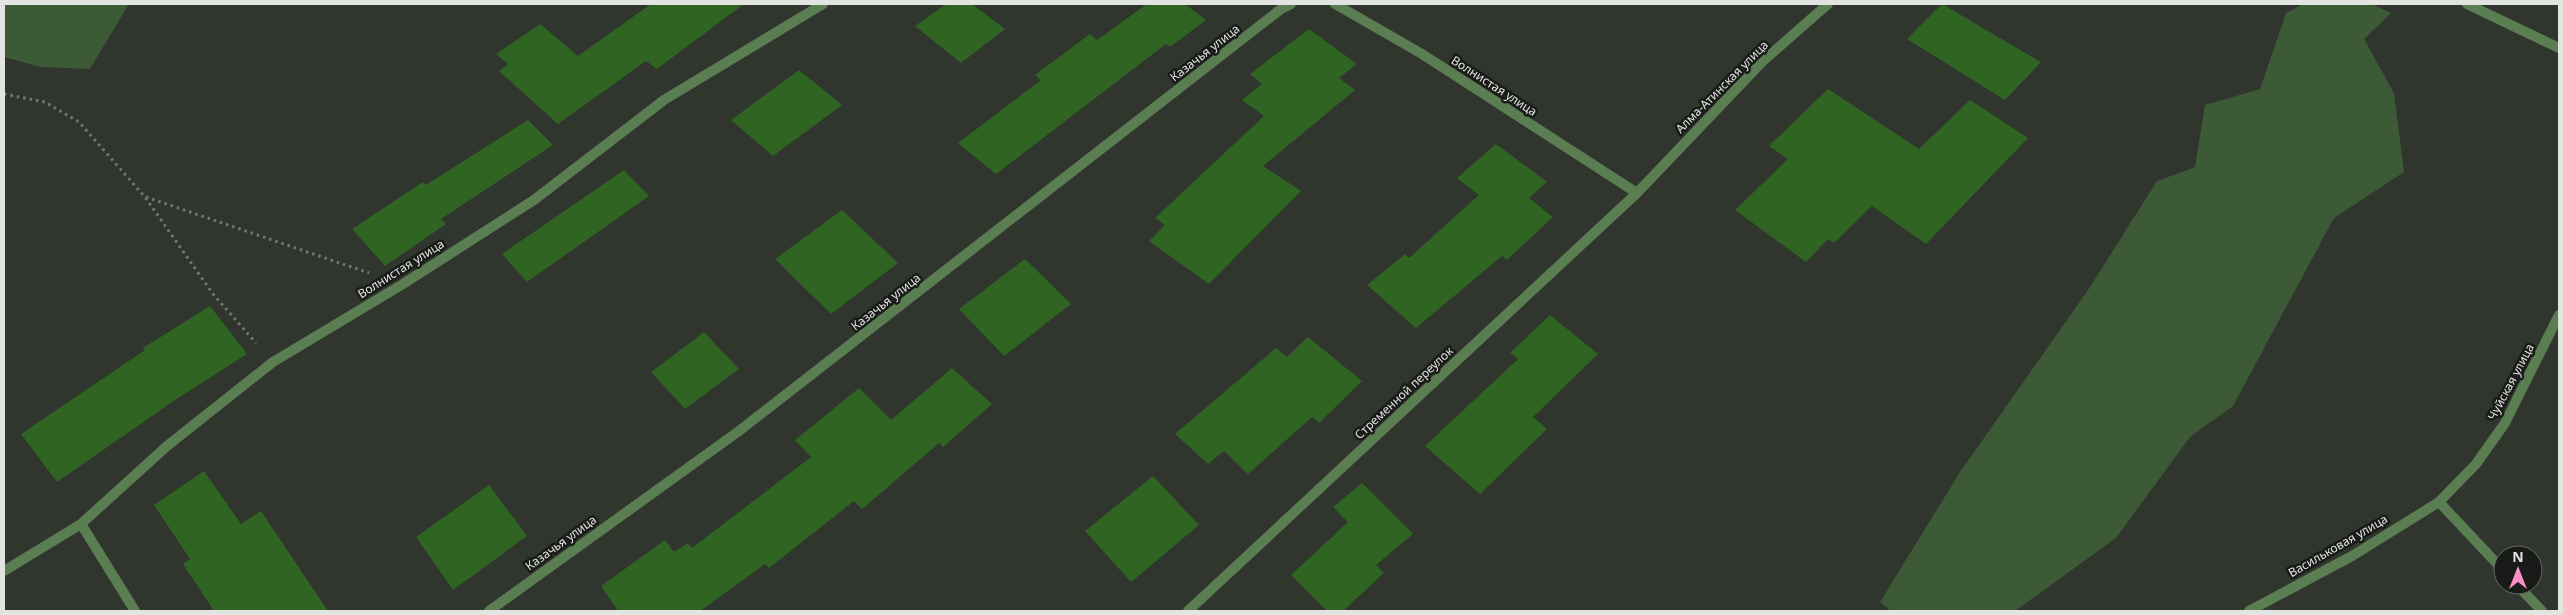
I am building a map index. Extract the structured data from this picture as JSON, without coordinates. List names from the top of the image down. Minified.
{"streets":{"street":["Казачья улица","Волнистая улица","Алма-Атинская улица","Чуйская улица","Стременной переулок","Васильковая улица"]},"crossings":[["Волнистая улица","Алма-Атинская улица"],["Волнистая улица","Стременной переулок"],["Алма-Атинская улица","Стременной переулок"],["Чуйская улица","Васильковая улица"]],"north":"top"}
